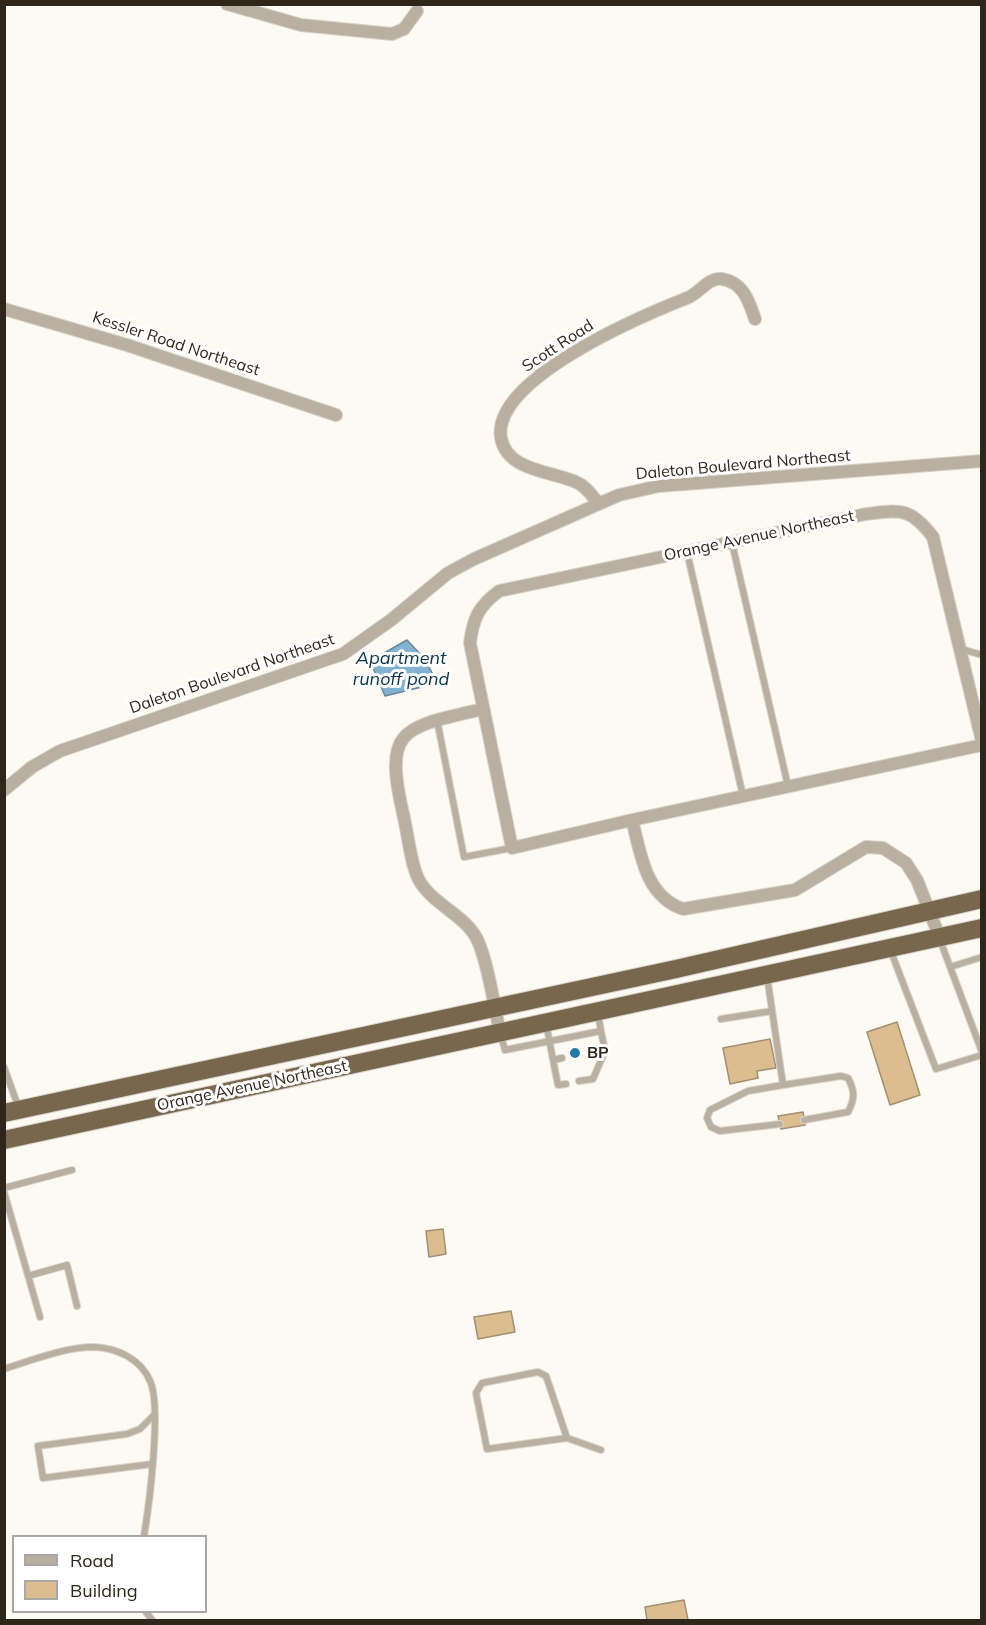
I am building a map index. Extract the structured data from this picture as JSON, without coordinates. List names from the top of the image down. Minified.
{"streets":{"highway":["Orange Avenue Northeast"],"street":["Kessler Road Northeast","Scott Road","Daleton Boulevard Northeast"]},"crossings":[["Scott Road","Daleton Boulevard Northeast"]],"water":["Apartment runoff pond"],"places":["BP"],"legend":["Road","Building"]}
